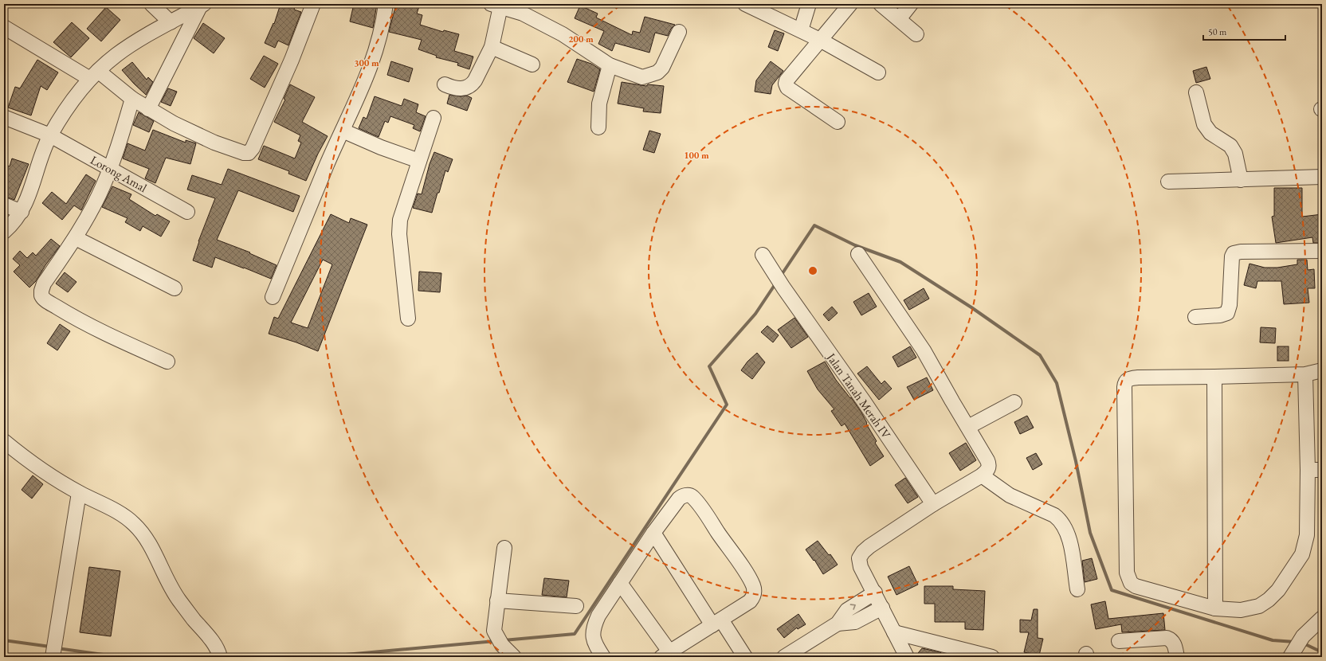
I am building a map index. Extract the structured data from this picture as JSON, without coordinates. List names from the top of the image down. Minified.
{"streets":{"street":["Lorong Amal","Jalan Tanah Merah IV"]},"scale_bar":"50 m","rings":["200 m","300 m","100 m"]}
